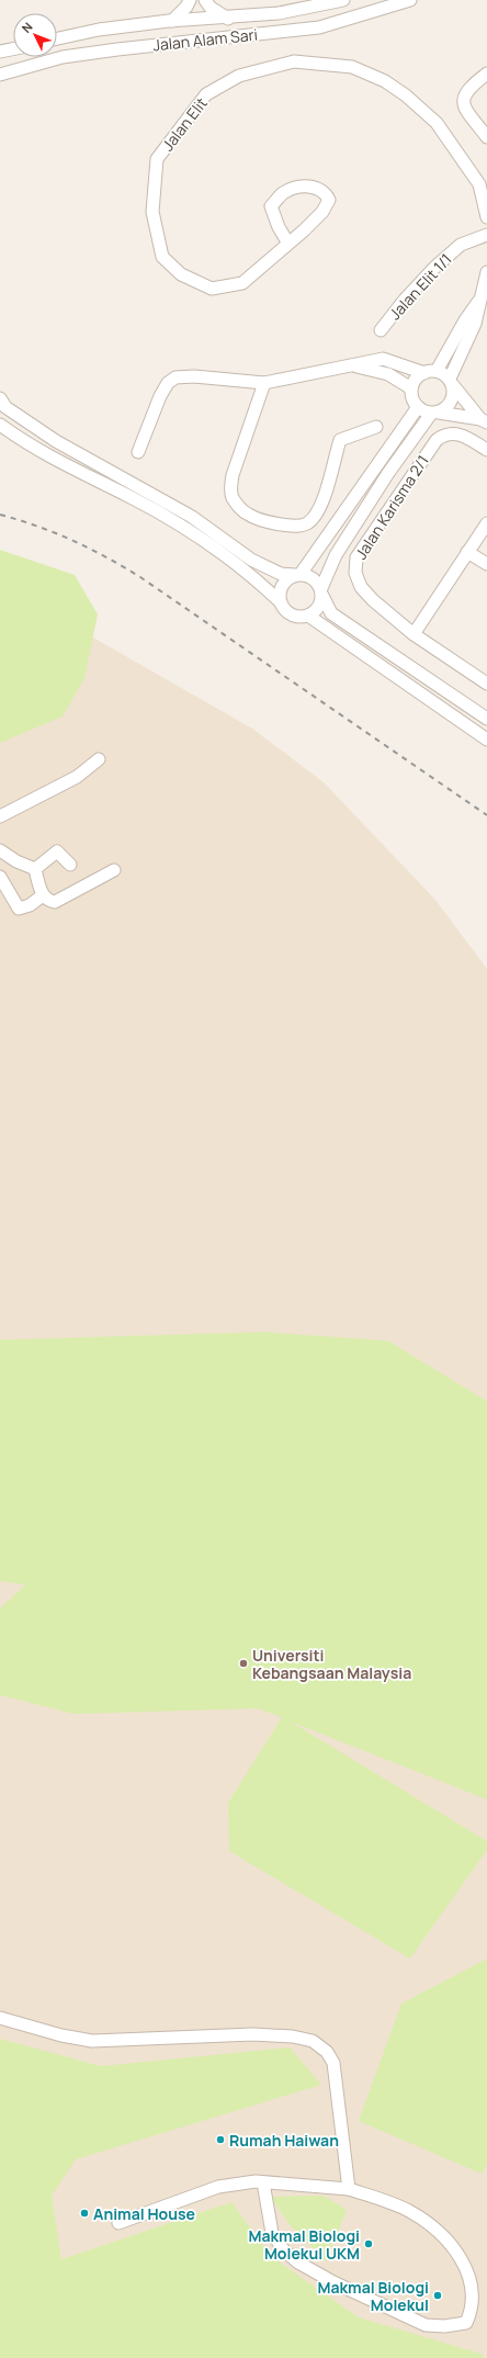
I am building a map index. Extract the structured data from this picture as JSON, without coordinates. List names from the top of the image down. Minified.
{"streets":{"street":["Jalan Alam Sari","Jalan Elit","Jalan Elit 1/1","Jalan Karisma 2/1"]},"places":["Universiti Kebangsaan Malaysia","Rumah Haiwan","Animal House","Makmal Biologi Molekul UKM","Makmal Biologi Molekul"],"north":"top left"}
